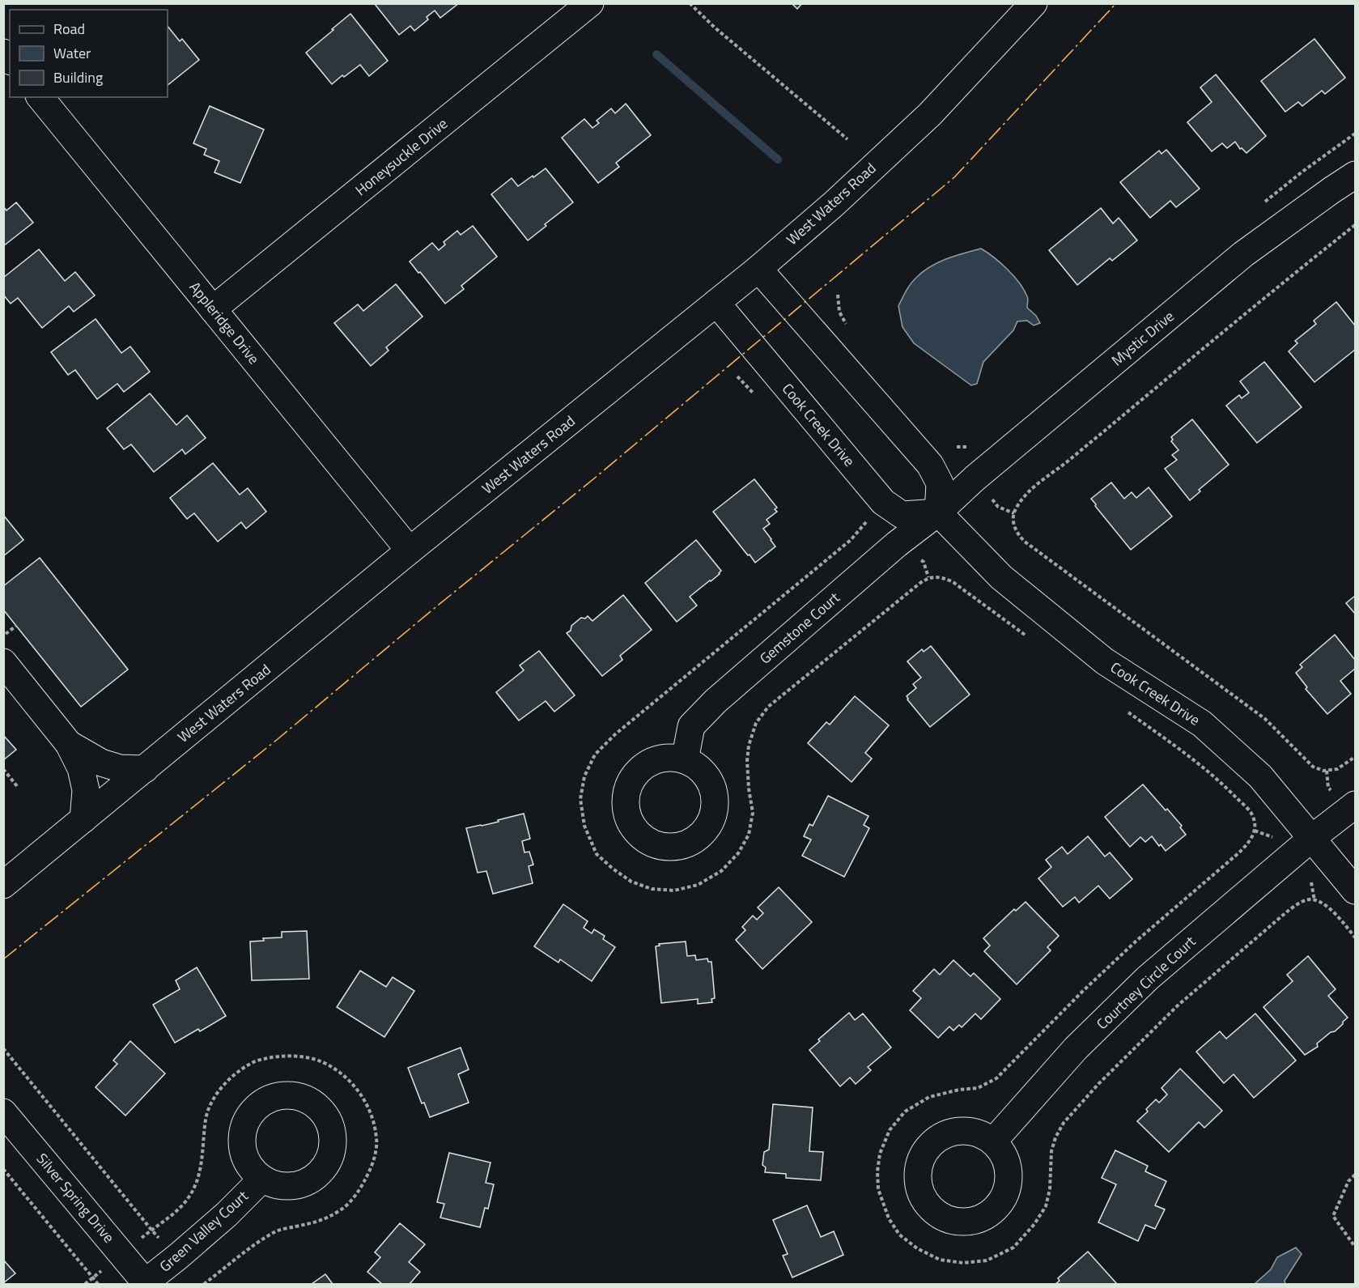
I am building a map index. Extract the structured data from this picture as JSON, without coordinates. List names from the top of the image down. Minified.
{"streets":{"street":["Honeysuckle Drive","West Waters Road","Appleridge Drive","Mystic Drive","Cook Creek Drive","Gemstone Court","Courtney Circle Court","Silver Spring Drive","Green Valley Court"]},"crossings":[["Honeysuckle Drive","Appleridge Drive"],["West Waters Road","Appleridge Drive"],["West Waters Road","Cook Creek Drive"],["Mystic Drive","Cook Creek Drive"],["Mystic Drive","Gemstone Court"],["Cook Creek Drive","Gemstone Court"],["Cook Creek Drive","Courtney Circle Court"],["Silver Spring Drive","Green Valley Court"]],"legend":["Road","Water","Building"]}
